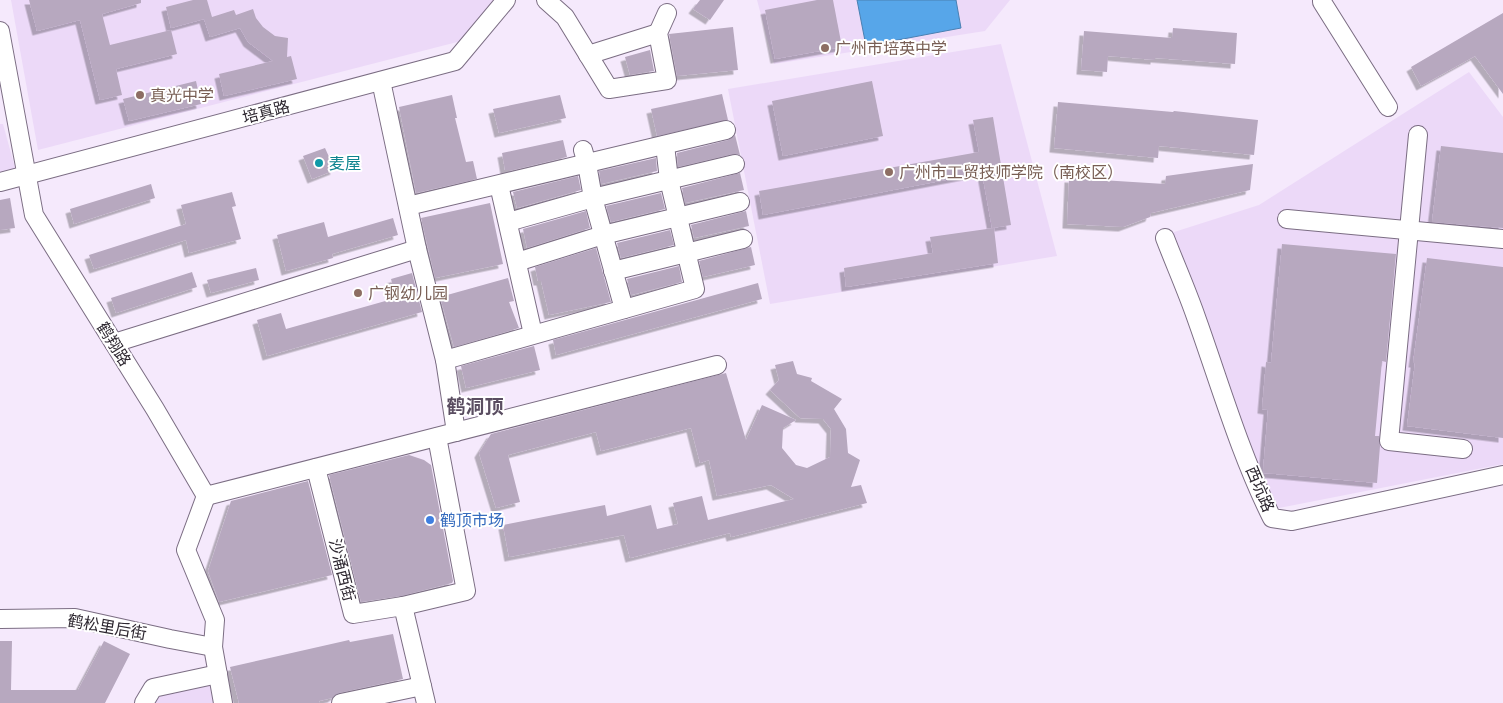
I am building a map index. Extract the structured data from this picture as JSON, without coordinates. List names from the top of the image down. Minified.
{"streets":{"street":["培真路","鹤翔路","西坑路","沙涌西街","鹤松里后街"]},"crossings":[["培真路","鹤翔路"]],"districts":["鹤洞顶"],"places":["广州市培英中学","真光中学","麦屋","广州市工贸技师学院（南校区）","广钢幼儿园","鹤顶市场"]}
